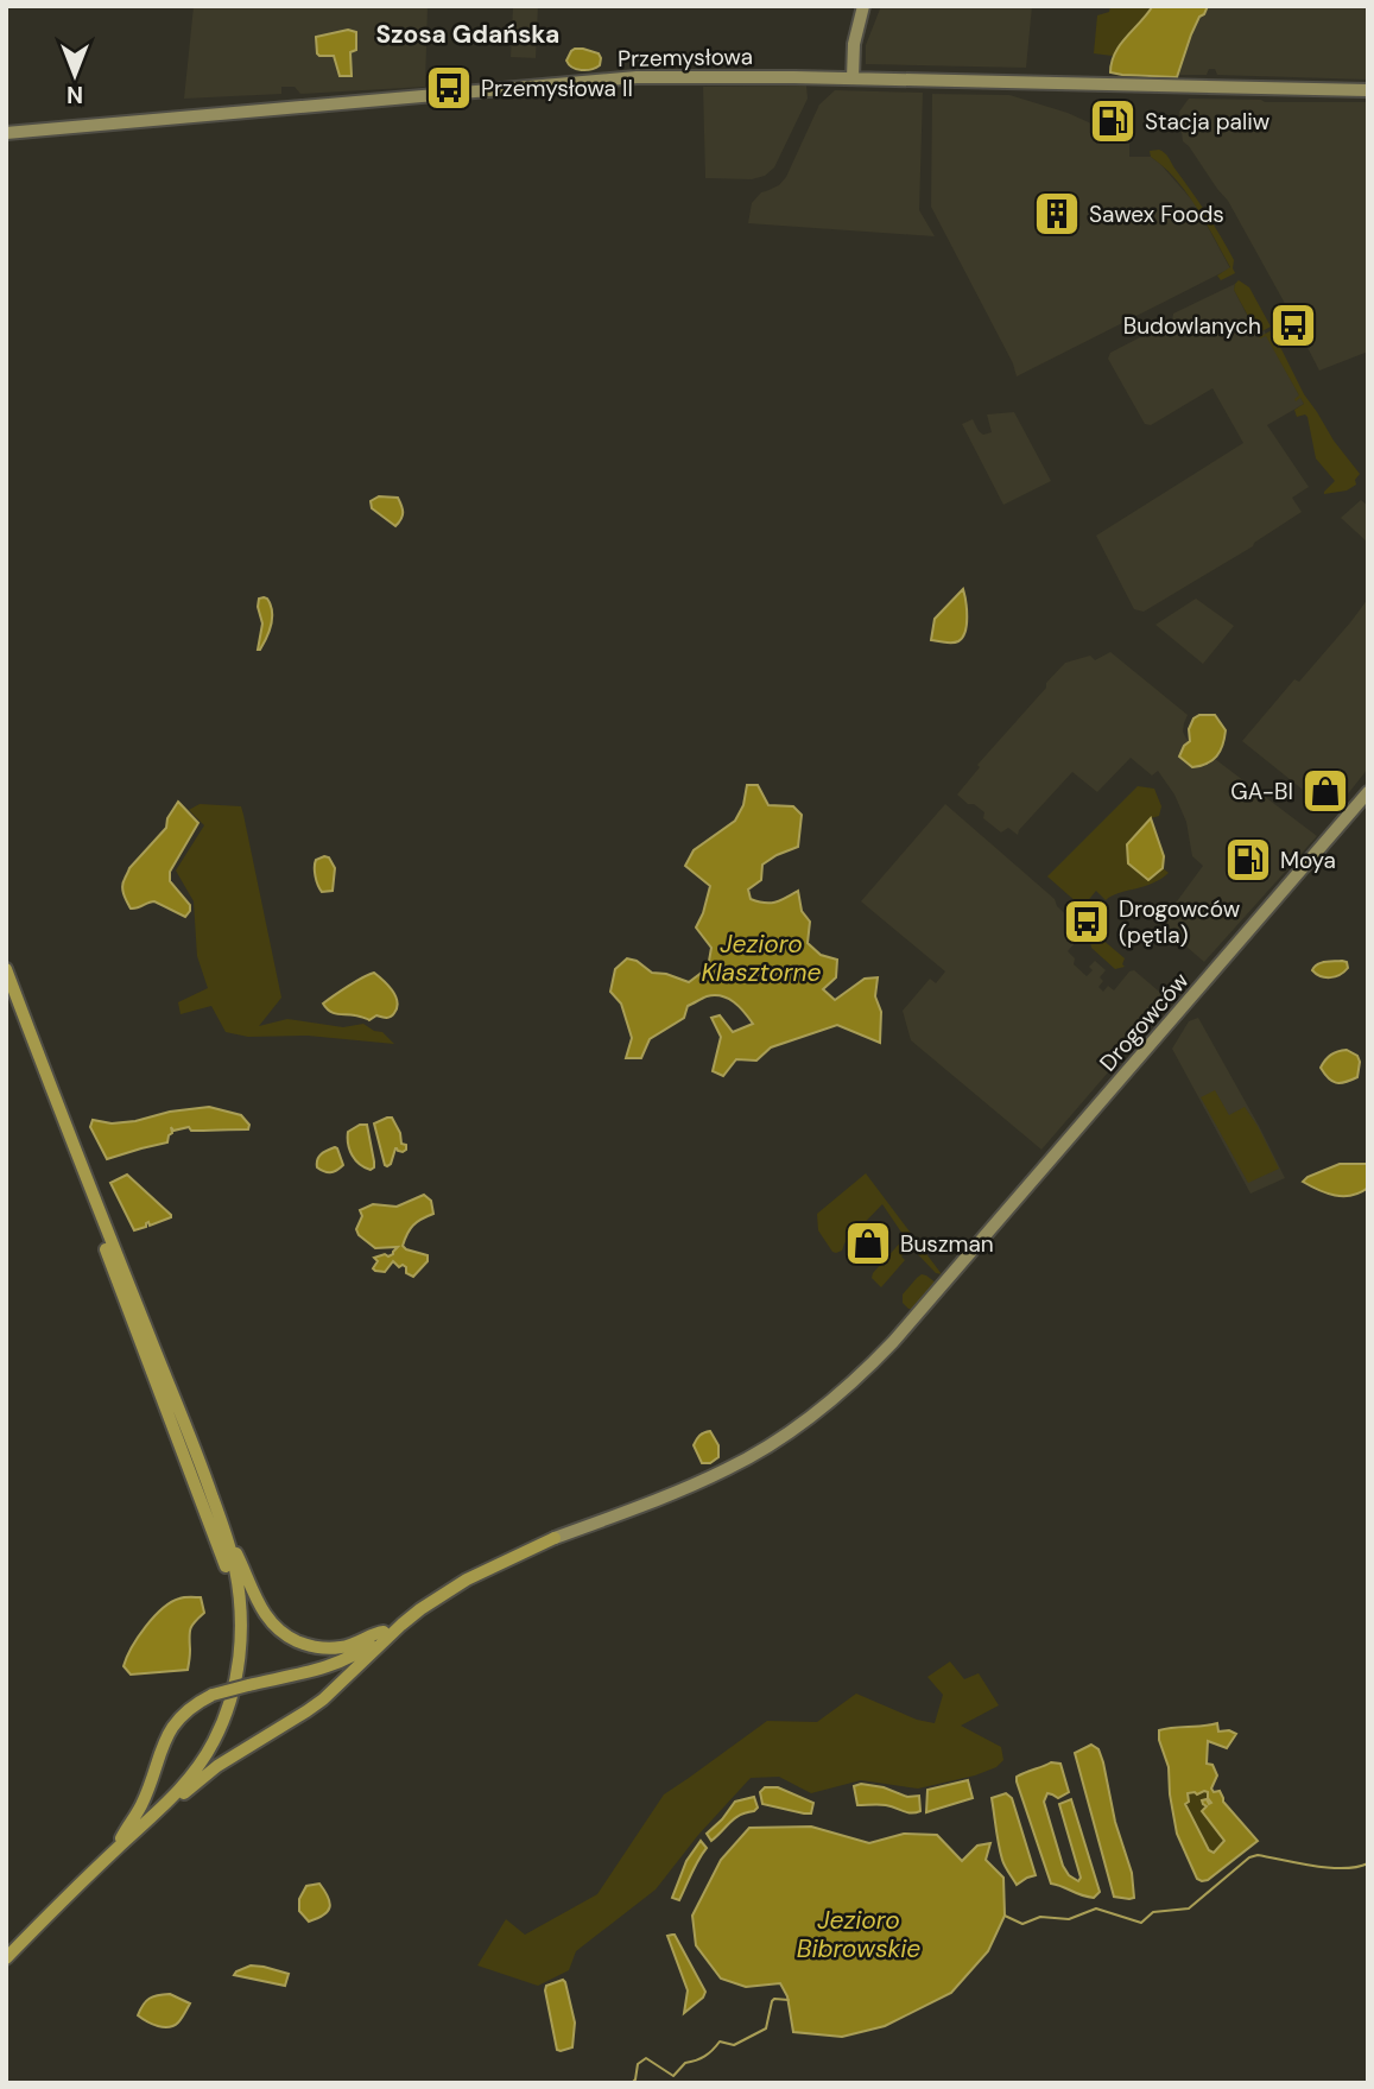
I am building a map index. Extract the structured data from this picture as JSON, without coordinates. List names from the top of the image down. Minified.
{"streets":{"main road":["Przemysłowa","Drogowców"]},"districts":["Szosa Gdańska"],"water":["Jezioro Klasztorne","Jezioro Bibrowskie"],"places":{"bus stop":["Przemysłowa II","Budowlanych","Drogowców (pętla)"],"fuel station":["Stacja paliw","Moya"],"building":["Sawex Foods"],"shop":["GA-BI","Buszman"]},"north":"bottom"}
